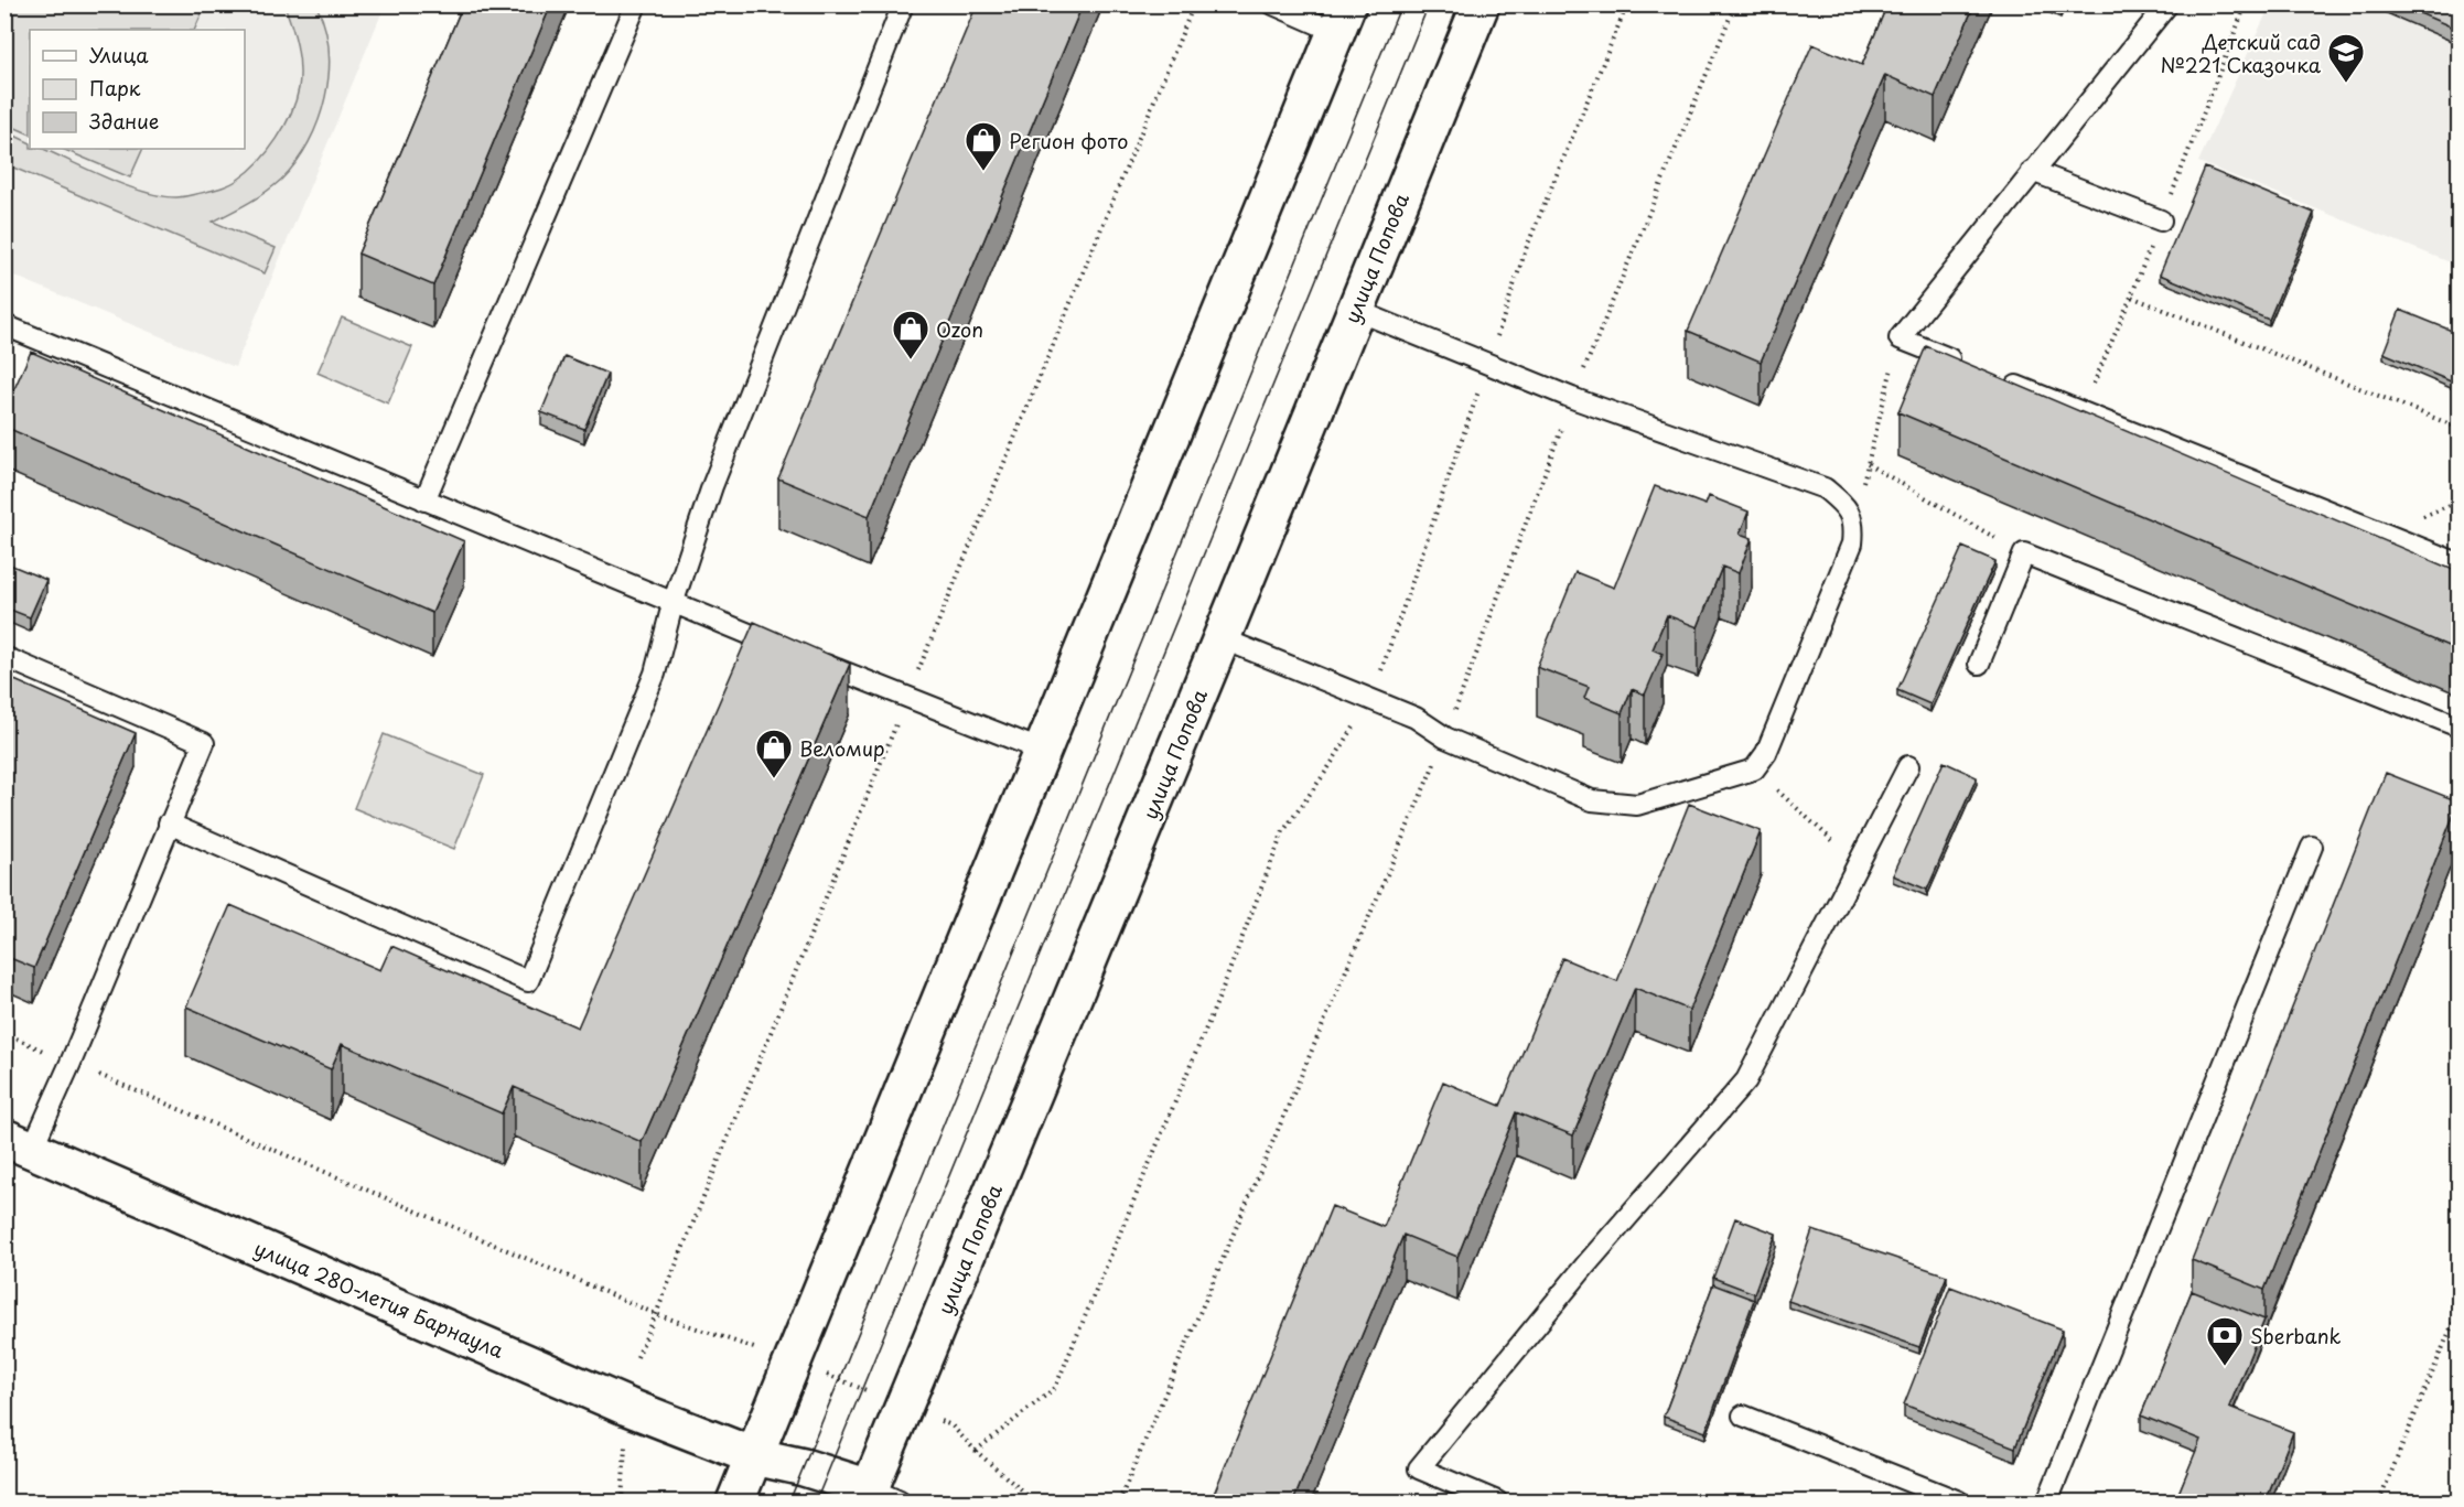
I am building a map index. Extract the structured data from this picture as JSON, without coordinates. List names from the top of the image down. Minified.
{"streets":{"main road":["улица Попова","улица 280-летия Барнаула"]},"crossings":[["улица Попова","улица 280-летия Барнаула"]],"places":{"school or university":["Детский сад №221 Сказочка"],"shop":["Регион фото","Ozon","Веломир"],"bank":["Sberbank"]},"legend":["Улица","Парк","Здание"]}
